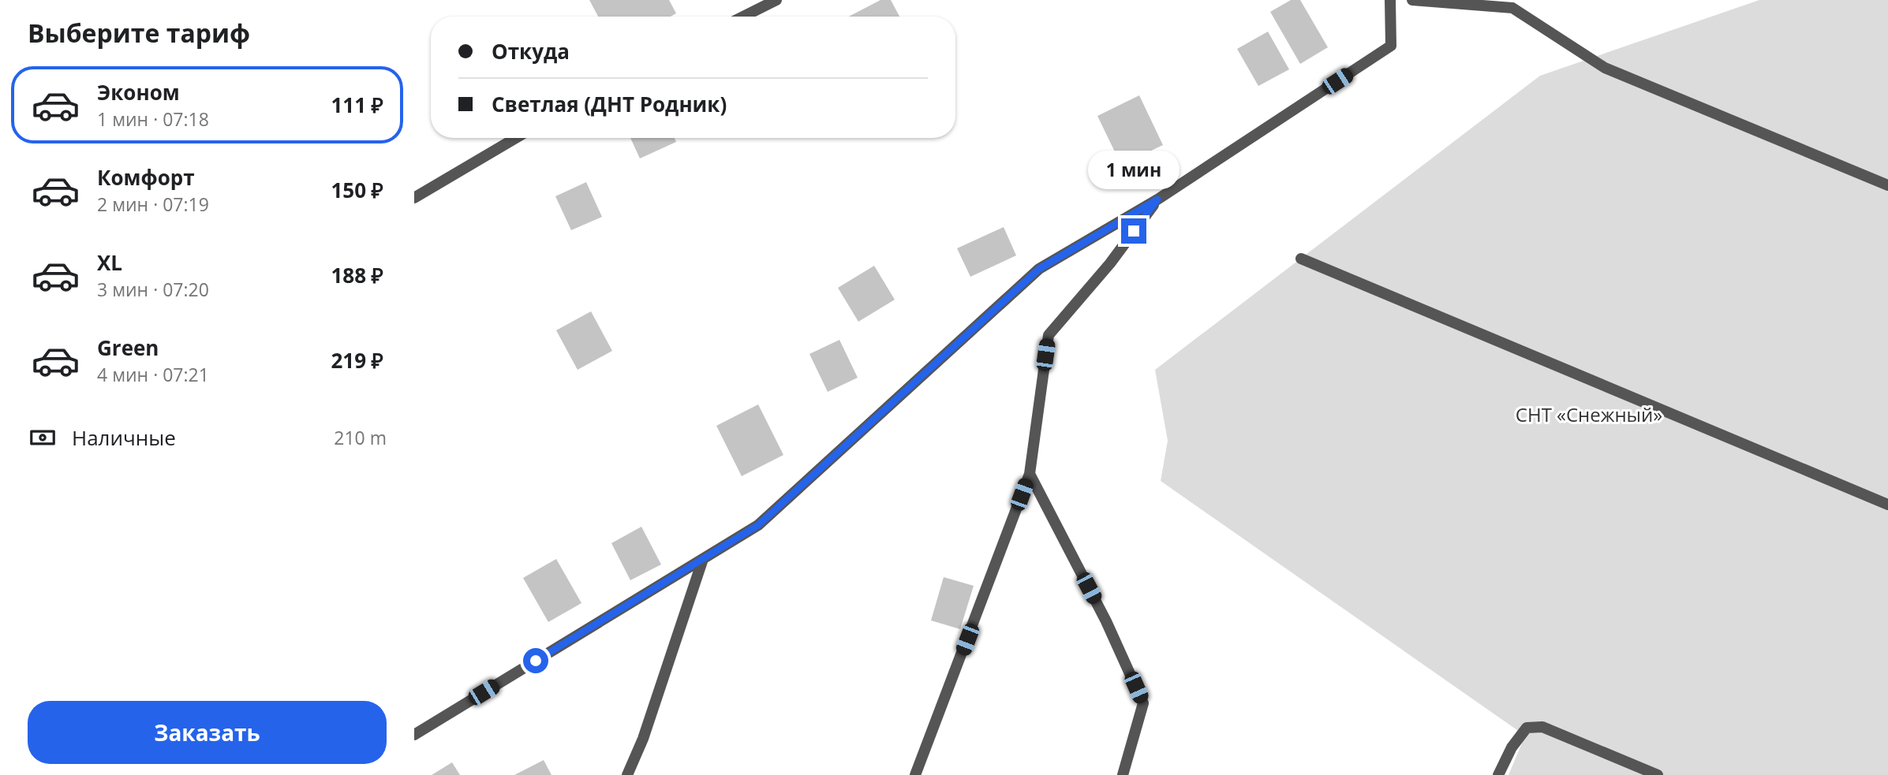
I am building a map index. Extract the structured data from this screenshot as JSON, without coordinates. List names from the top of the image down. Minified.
{"parks":["СНТ «Снежный»"],"page":{"heading":"Выберите тариф","banner":["Откуда","Светлая (ДНТ Родник)"],"list":[{"name":"Эконом","note":"1 мин · 07:18","value":"111 ₽"},{"name":"Комфорт","note":"2 мин · 07:19","value":"150 ₽"},{"name":"XL","note":"3 мин · 07:20","value":"188 ₽"},{"name":"Green","note":"4 мин · 07:21","value":"219 ₽"}],"bubble":"1 мин","pay":["Наличные","210 m"],"buttons":"Заказать"}}
